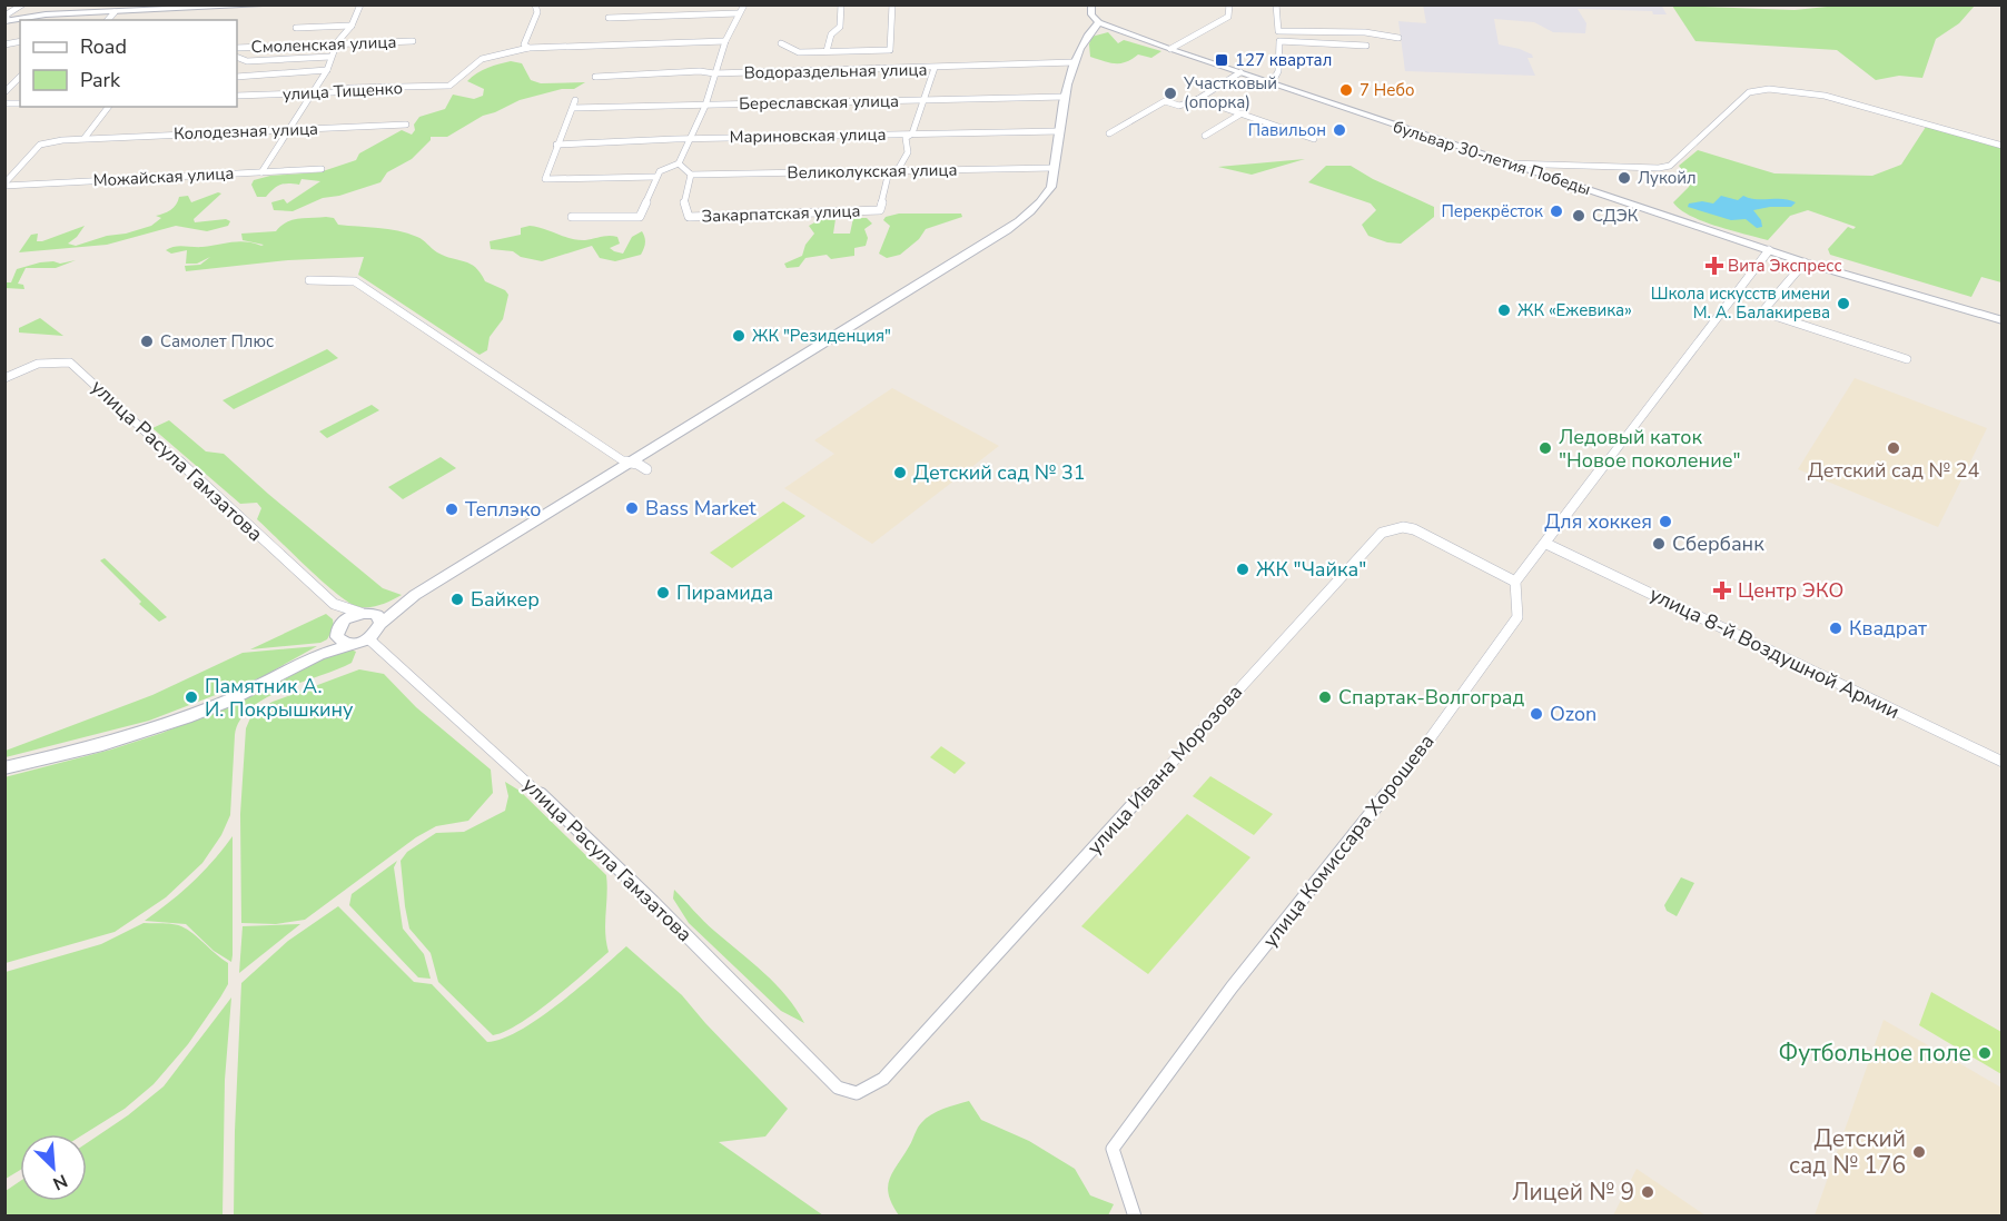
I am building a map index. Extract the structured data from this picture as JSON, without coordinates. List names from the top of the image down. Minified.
{"streets":{"main road":["бульвар 30-летия Победы"],"street":["Смоленская улица","Водораздельная улица","улица Тищенко","Береславская улица","Колодезная улица","Мариновская улица","Великолукская улица","Можайская улица","Закарпатская улица","улица Расула Гамзатова","улица 8-й Воздушной Армии","улица Ивана Морозова","улица Комиссара Хорошева"]},"crossings":[["Колодезная улица","Можайская улица"],["Великолукская улица","Закарпатская улица"],["улица Расула Гамзатова","улица Ивана Морозова"],["улица Ивана Морозова","улица Комиссара Хорошева"]],"places":{"transit":["127 квартал"],"other":["7 Небо","Участковый (опорка)","Павильон","Лукойл","Перекрёсток","СДЭК","Школа искусств имени М. А. Балакирева","ЖК «Ежевика»","ЖК \"Резиденция\"","Самолет Плюс","Ледовый каток \"Новое поколение\"","Детский сад № 24","Детский сад № 31","Bass Market","Теплэко","Для хоккея","Сбербанк","ЖК \"Чайка\"","Пирамида","Байкер","Квадрат","Памятник А. И. Покрышкину","Спартак-Волгоград","Ozon","Футбольное поле","Детский сад № 176","Лицей № 9"],"health":["Вита Экспресс","Центр ЭКО"]},"legend":["Road","Park"],"north":"bottom right"}
